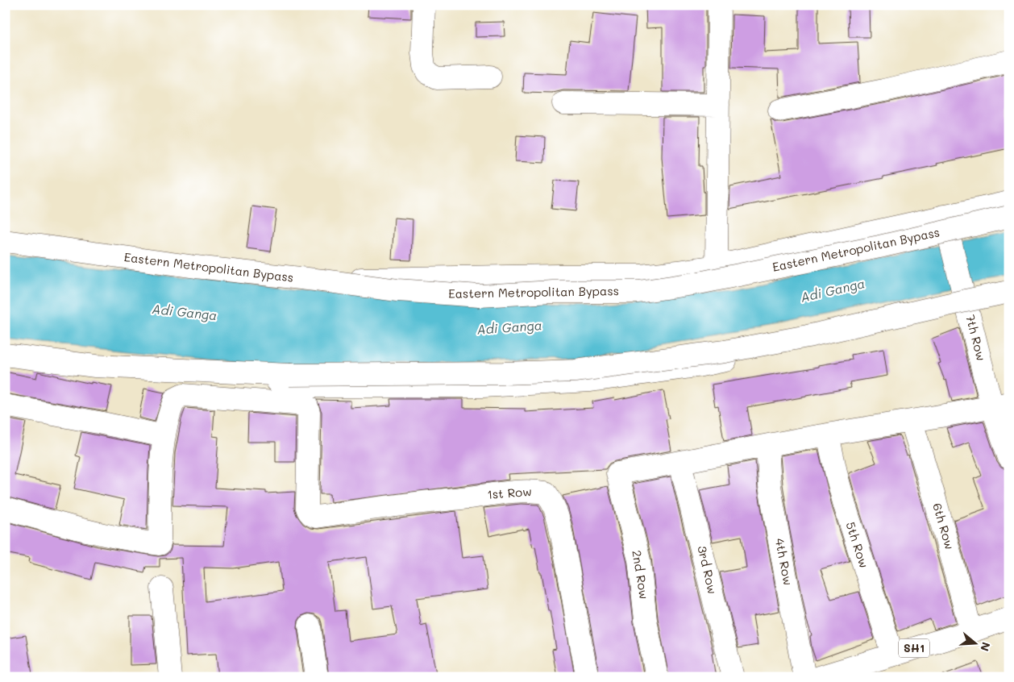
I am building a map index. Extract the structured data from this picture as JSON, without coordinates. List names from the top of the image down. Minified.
{"streets":{"street":["Eastern Metropolitan Bypass","7th Row","1st Row","6th Row","5th Row","4th Row","3rd Row","2nd Row","SH1"]},"crossings":[["6th Row","SH1"],["5th Row","SH1"],["3rd Row","2nd Row"]],"water":["Adi Ganga"],"north":"right"}
